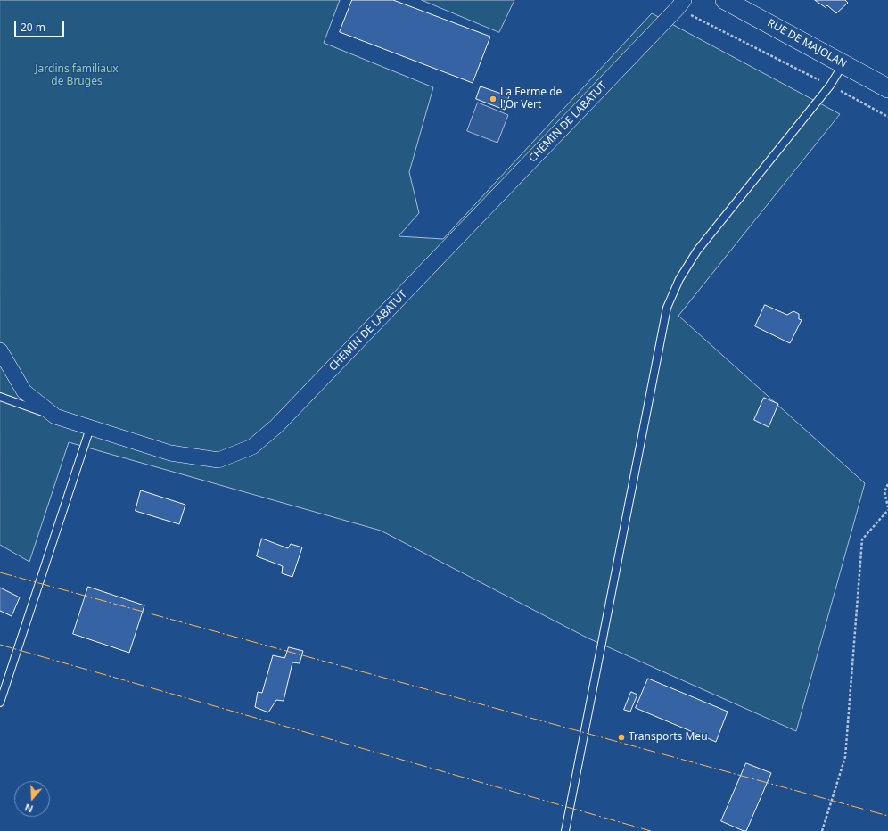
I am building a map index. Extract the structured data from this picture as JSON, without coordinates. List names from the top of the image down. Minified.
{"streets":{"street":["RUE DE MAJOLAN","CHEMIN DE LABATUT"]},"parks":["Jardins familiaux de Bruges"],"places":["La Ferme de l'Or Vert","Transports Meu"],"scale_bar":"20 m","north":"bottom"}
